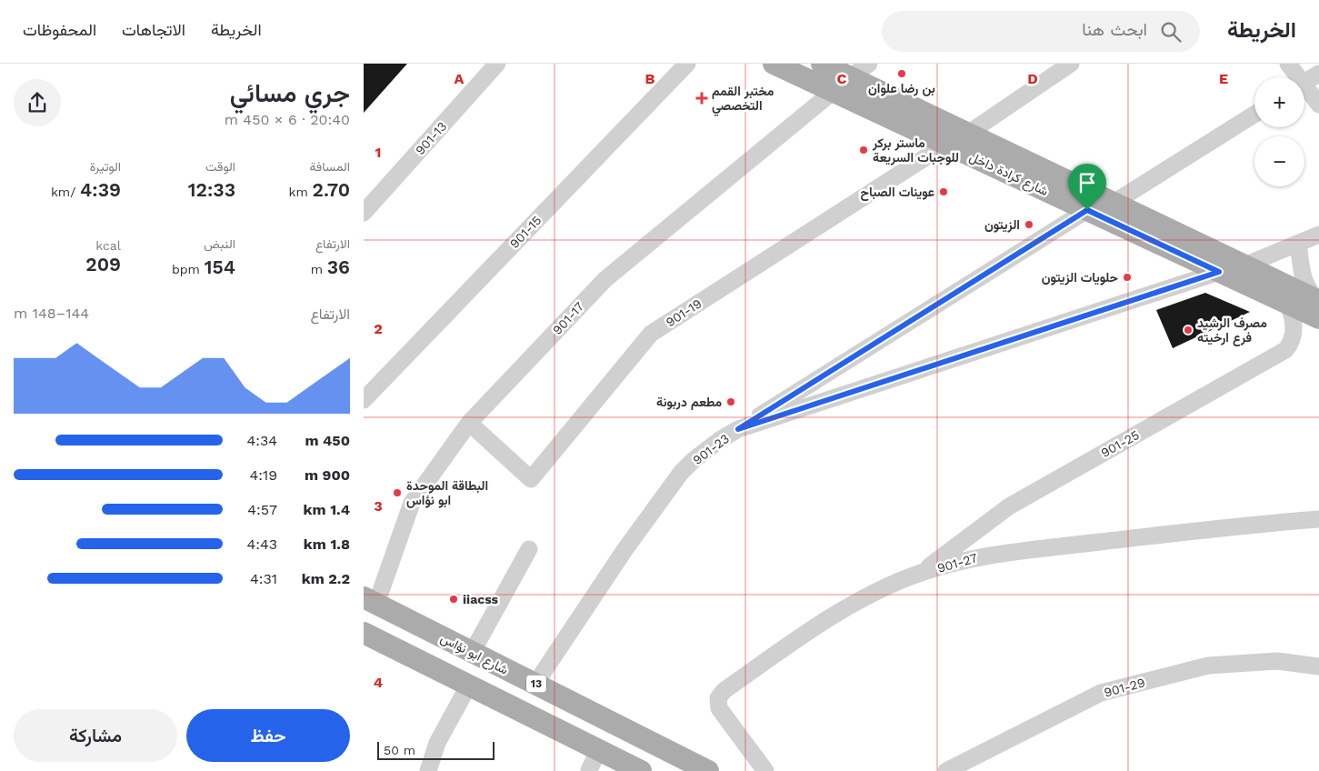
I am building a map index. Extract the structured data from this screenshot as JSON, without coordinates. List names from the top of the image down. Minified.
{"streets":{"main road":["شارع كرادة داخل","شارع ابو نؤاس","13"],"street":["901-13","901-15","901-19","901-17","901-25","901-23","901-27","901-29"]},"crossings":[["شارع كرادة داخل","901-19"],["شارع كرادة داخل","901-17"],["شارع كرادة داخل","901-25"],["شارع كرادة داخل","901-23"],["901-19","901-17"],["901-17","شارع ابو نؤاس"],["901-25","901-27"],["901-23","شارع ابو نؤاس"]],"places":{"other":["بن رضا علوان","ماستر بركر للوجبات السريعة","عوينات الصباح","الزيتون","حلويات الزيتون","مصرف الرشيد فرع ارخيته","مطعم دربونة","البطاقة الموحدة ابو نؤاس","iiacss"],"health":["مختبر القمم التخصصي"]},"scale_bar":"50 m","page":{"header":"الخريطة","search":"ابحث هنا","nav":["الخريطة","الاتجاهات","المحفوظات"],"heading":["جري مسائي","20:40 · 6 × 450 m"],"map_buttons":["+","−"],"stats":[["المسافة","2.70 km"],["الوقت","12:33"],["الوتيرة","4:39 /km"],["الارتفاع","36 m"],["النبض","154 bpm"],["kcal","209"]],"chart":["الارتفاع","144–148 m"],"list":[{"name":"450 m","note":"4:34"},{"name":"900 m","note":"4:19"},{"name":"1.4 km","note":"4:57"},{"name":"1.8 km","note":"4:43"},{"name":"2.2 km","note":"4:31"}],"buttons":["حفظ","مشاركة"],"scale":"50 m"},"grid":{"columns":["A","B","C","D","E"],"rows":["1","2","3","4"]}}
